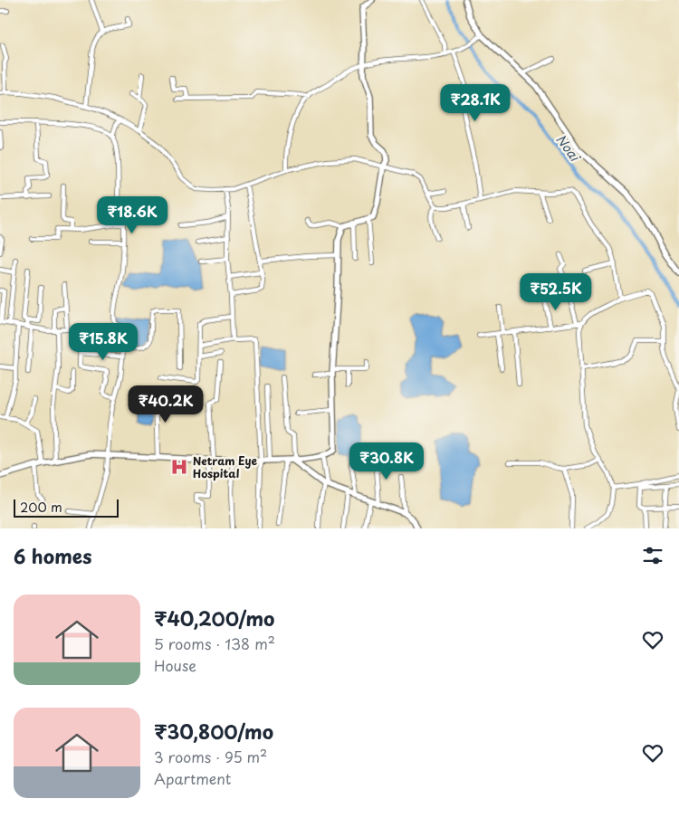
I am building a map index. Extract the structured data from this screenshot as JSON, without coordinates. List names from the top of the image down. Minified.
{"water":["Noai"],"places":{"hospital":["Netram Eye Hospital"]},"scale_bar":"200 m","page":{"price":["₹28.1K","₹18.6K","₹52.5K","₹15.8K","₹40.2K","₹30.8K"],"scale":"200 m","heading":"6 homes","list":[{"name":"₹40,200/mo","note":"5 rooms · 138 m² · House"},{"name":"₹30,800/mo","note":"3 rooms · 95 m² · Apartment"}]}}
